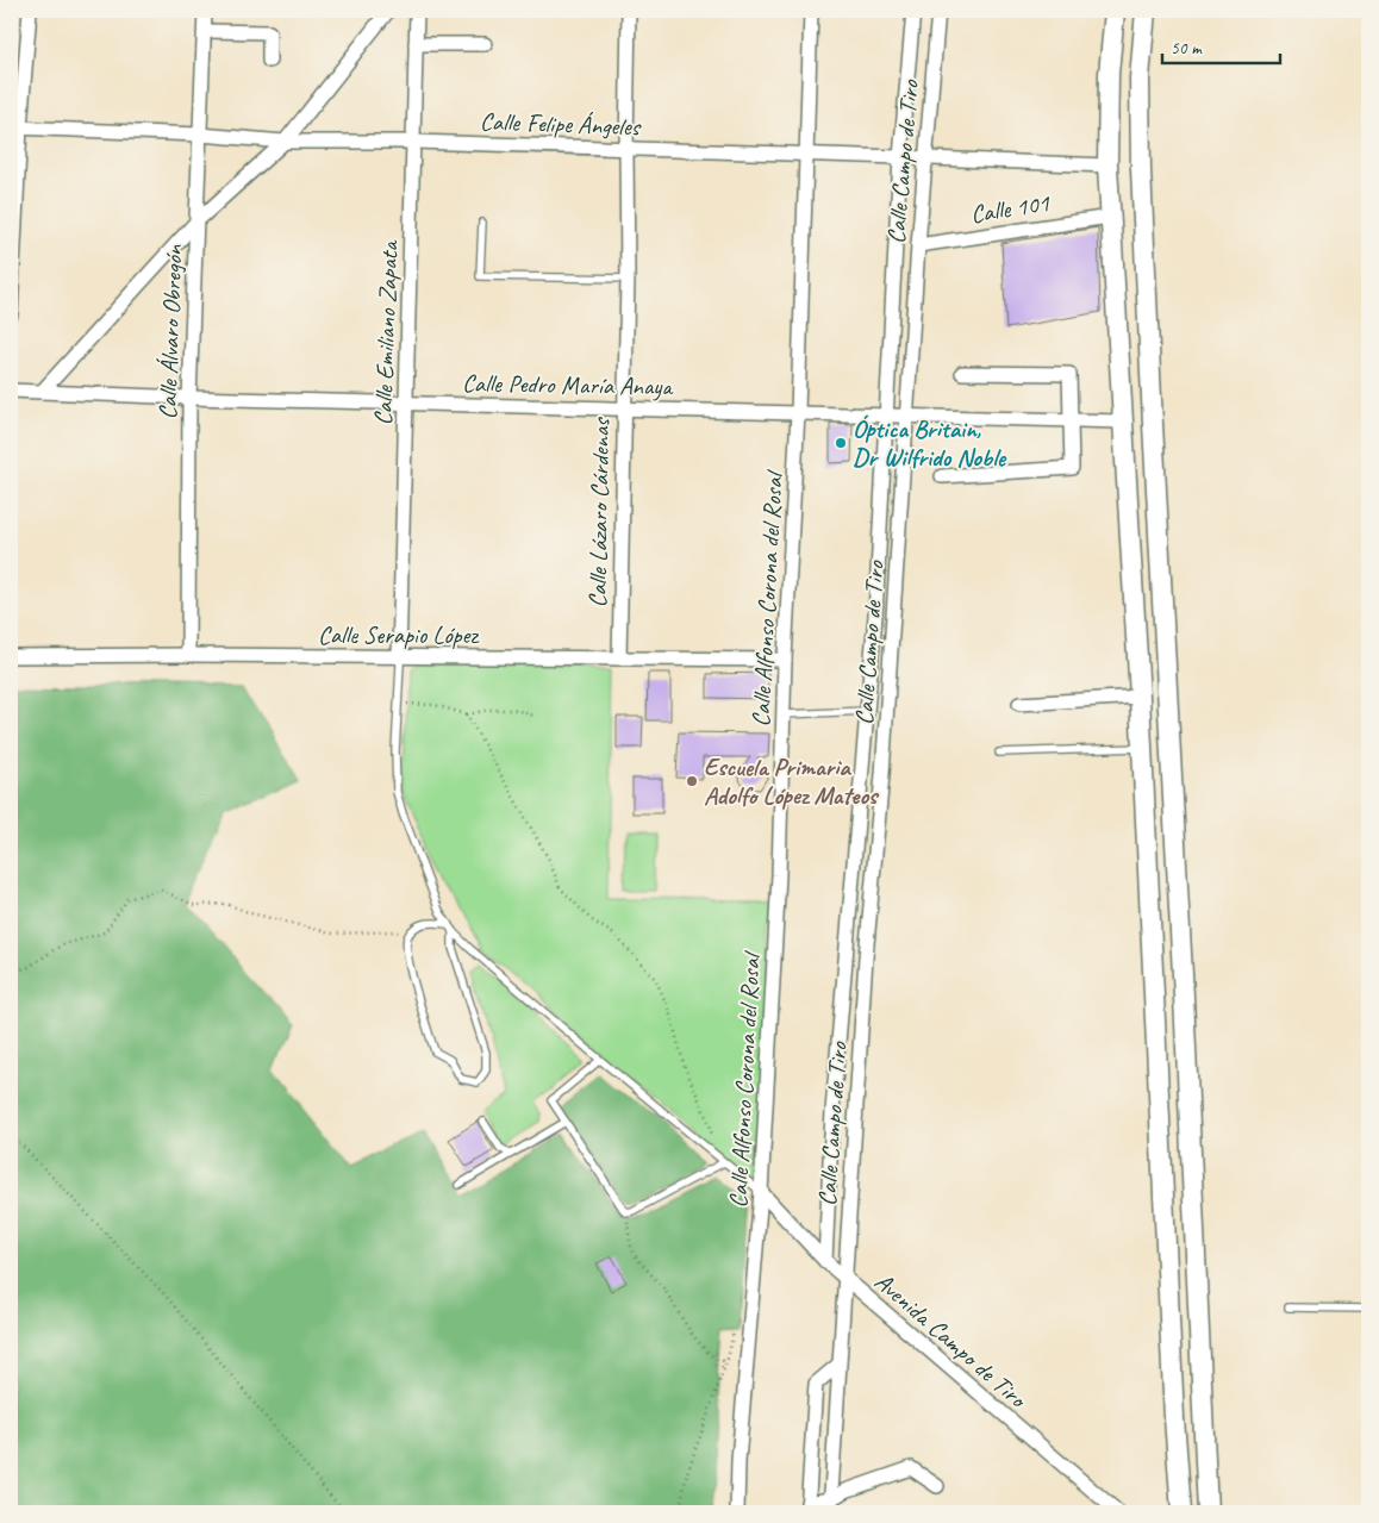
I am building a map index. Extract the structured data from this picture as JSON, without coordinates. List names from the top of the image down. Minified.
{"streets":{"street":["Calle Felipe Ángeles","Calle Campo de Tiro","Calle 101","Calle Álvaro Obregón","Calle Emiliano Zapata","Calle Pedro María Anaya","Calle Lázaro Cárdenas","Calle Alfonso Corona del Rosal","Calle Serapio López","Avenida Campo de Tiro"]},"crossings":[["Calle Felipe Ángeles","Calle Campo de Tiro"],["Calle Felipe Ángeles","Calle Álvaro Obregón"],["Calle Felipe Ángeles","Calle Emiliano Zapata"],["Calle Felipe Ángeles","Calle Lázaro Cárdenas"],["Calle Felipe Ángeles","Calle Alfonso Corona del Rosal"],["Calle Campo de Tiro","Calle 101"],["Calle Campo de Tiro","Calle Pedro María Anaya"],["Calle Campo de Tiro","Avenida Campo de Tiro"],["Calle Álvaro Obregón","Calle Pedro María Anaya"],["Calle Álvaro Obregón","Calle Serapio López"],["Calle Emiliano Zapata","Calle Pedro María Anaya"],["Calle Emiliano Zapata","Calle Serapio López"],["Calle Pedro María Anaya","Calle Lázaro Cárdenas"],["Calle Pedro María Anaya","Calle Alfonso Corona del Rosal"],["Calle Lázaro Cárdenas","Calle Serapio López"],["Calle Alfonso Corona del Rosal","Calle Serapio López"],["Calle Alfonso Corona del Rosal","Avenida Campo de Tiro"]],"places":["Óptica Britain, Dr Wilfrido Noble","Escuela Primaria Adolfo López Mateos"],"scale_bar":"50 m"}
